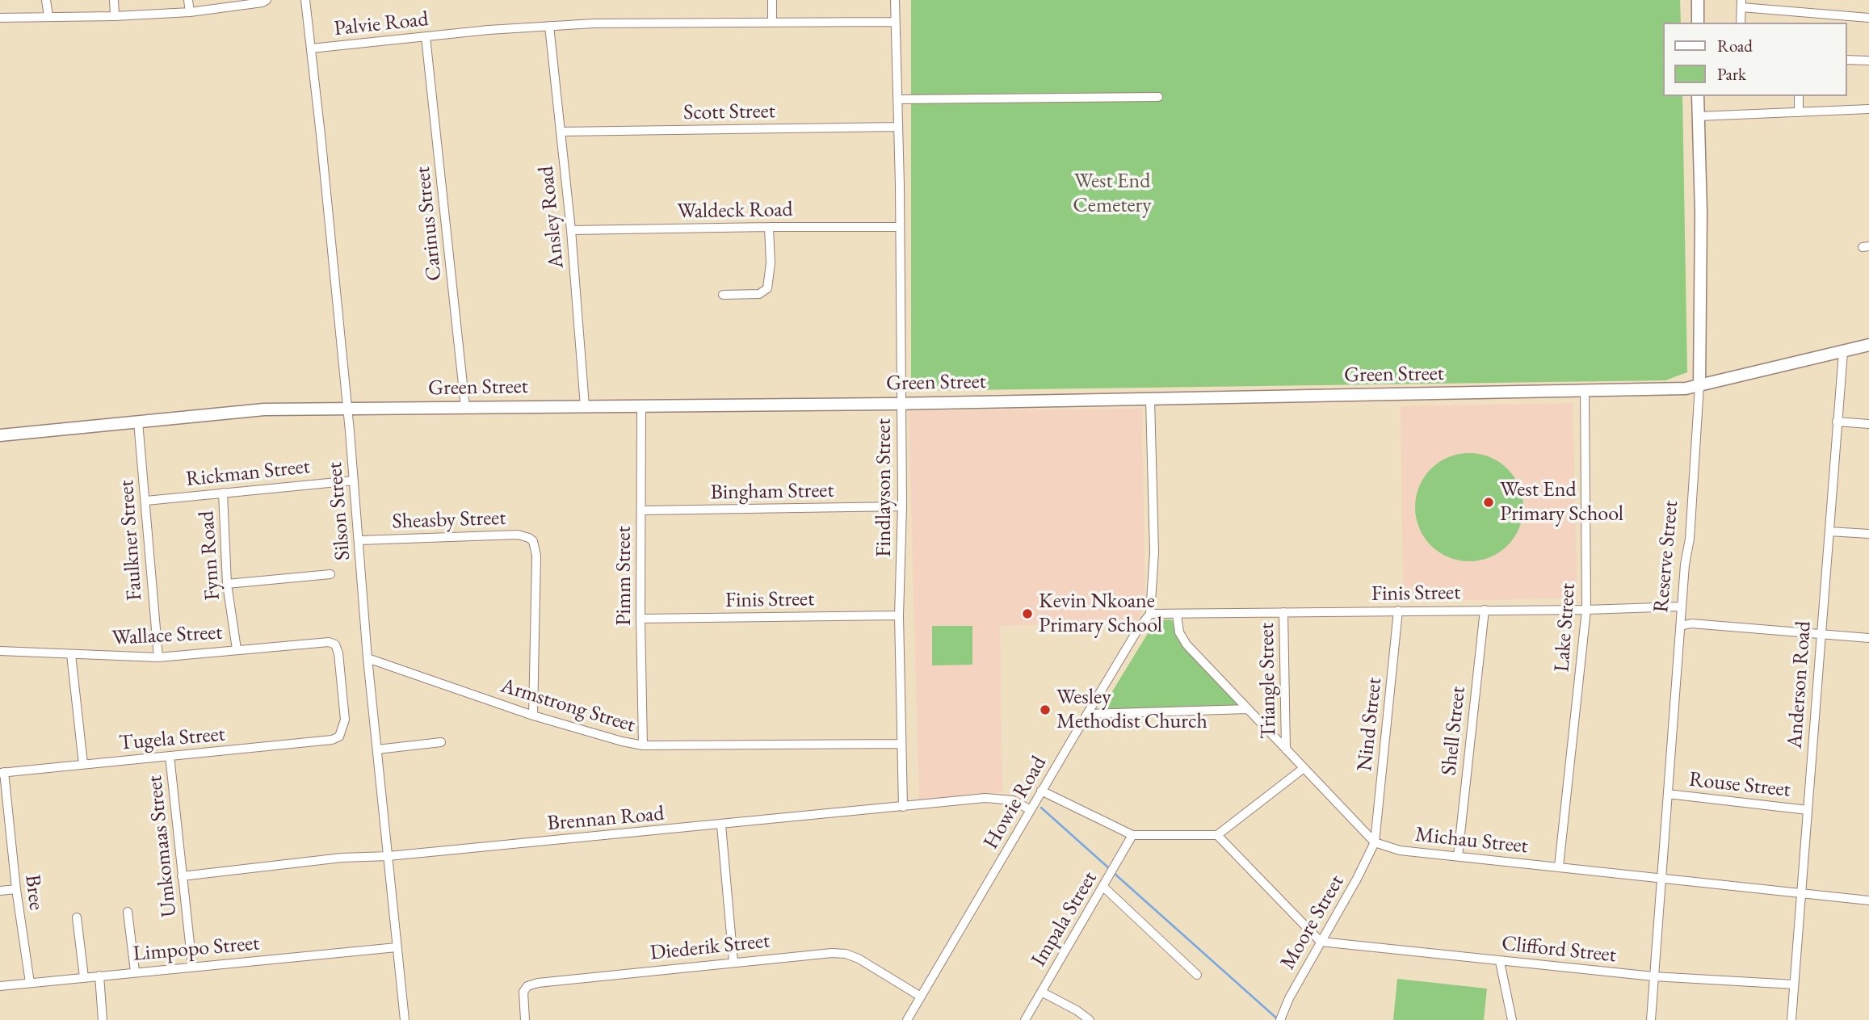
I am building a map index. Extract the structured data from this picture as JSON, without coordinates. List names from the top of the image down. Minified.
{"streets":{"street":["Palvie Road","Scott Street","Waldeck Road","Ansley Road","Carinus Street","Green Street","Rickman Street","Findlayson Street","Bingham Street","Silson Street","Sheasby Street","Faulkner Street","Fynn Road","Reserve Street","Pimm Street","Finis Street","Lake Street","Wallace Street","Triangle Street","Anderson Road","Armstrong Street","Nind Street","Shell Street","Tugela Street","Rouse Street","Howie Road","Brennan Road","Michau Street","Umkomaas Street","Bree","Impala Street","Moore Street","Diederik Street","Limpopo Street","Clifford Street"]},"crossings":[["Palvie Road","Ansley Road"],["Palvie Road","Carinus Street"],["Palvie Road","Findlayson Street"],["Palvie Road","Silson Street"],["Scott Street","Ansley Road"],["Scott Street","Findlayson Street"],["Waldeck Road","Ansley Road"],["Waldeck Road","Findlayson Street"],["Ansley Road","Green Street"],["Carinus Street","Green Street"],["Green Street","Findlayson Street"],["Green Street","Silson Street"],["Green Street","Faulkner Street"],["Green Street","Reserve Street"],["Green Street","Pimm Street"],["Green Street","Lake Street"],["Green Street","Anderson Road"],["Rickman Street","Silson Street"],["Rickman Street","Faulkner Street"],["Rickman Street","Fynn Road"],["Findlayson Street","Bingham Street"],["Findlayson Street","Finis Street"],["Findlayson Street","Armstrong Street"],["Findlayson Street","Brennan Road"],["Bingham Street","Pimm Street"],["Silson Street","Sheasby Street"],["Silson Street","Armstrong Street"],["Silson Street","Brennan Road"],["Silson Street","Limpopo Street"],["Sheasby Street","Armstrong Street"],["Faulkner Street","Wallace Street"],["Fynn Road","Wallace Street"],["Reserve Street","Finis Street"],["Reserve Street","Rouse Street"],["Reserve Street","Michau Street"],["Reserve Street","Clifford Street"],["Pimm Street","Finis Street"],["Pimm Street","Armstrong Street"],["Finis Street","Lake Street"],["Finis Street","Triangle Street"],["Finis Street","Nind Street"],["Finis Street","Shell Street"],["Finis Street","Howie Road"],["Finis Street","Michau Street"],["Lake Street","Michau Street"],["Wallace Street","Tugela Street"],["Triangle Street","Michau Street"],["Anderson Road","Rouse Street"],["Anderson Road","Michau Street"],["Anderson Road","Clifford Street"],["Nind Street","Michau Street"],["Nind Street","Moore Street"],["Shell Street","Michau Street"],["Tugela Street","Umkomaas Street"],["Tugela Street","Bree"],["Howie Road","Brennan Road"],["Howie Road","Diederik Street"],["Brennan Road","Umkomaas Street"],["Michau Street","Moore Street"],["Umkomaas Street","Limpopo Street"],["Bree","Limpopo Street"],["Moore Street","Clifford Street"]],"parks":["West End Cemetery"],"places":["West End Primary School","Kevin Nkoane Primary School","Wesley Methodist Church"],"legend":["Road","Park"]}
